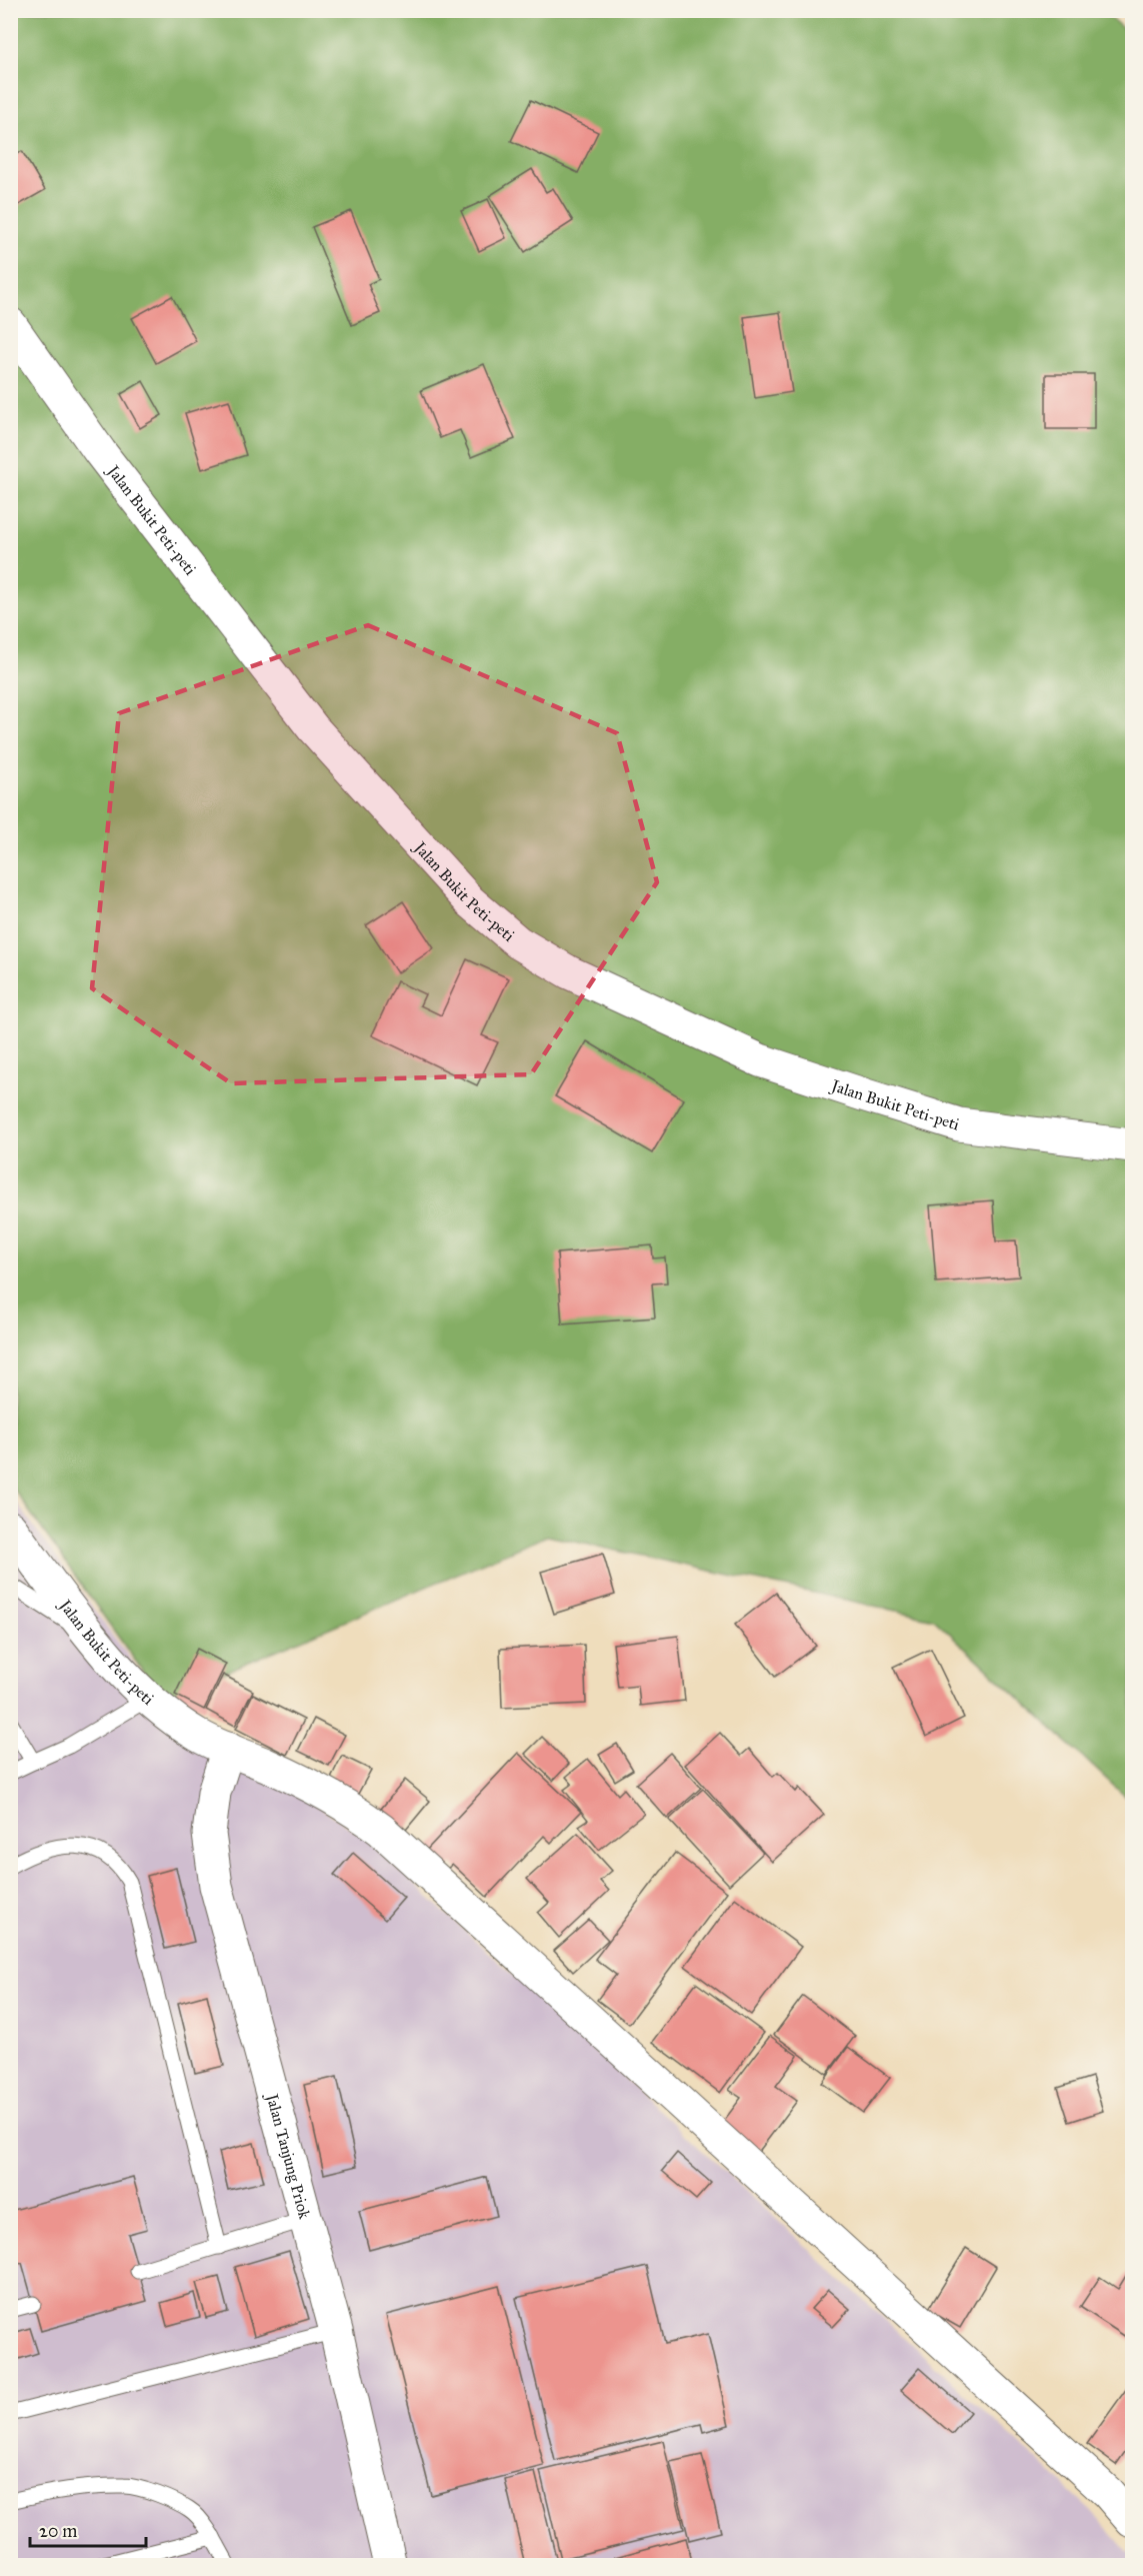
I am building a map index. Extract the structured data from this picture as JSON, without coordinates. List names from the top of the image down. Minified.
{"streets":{"street":["Jalan Bukit Peti-peti","Jalan Tanjung Priok"]},"crossings":[["Jalan Bukit Peti-peti","Jalan Tanjung Priok"]],"scale_bar":"20 m"}
